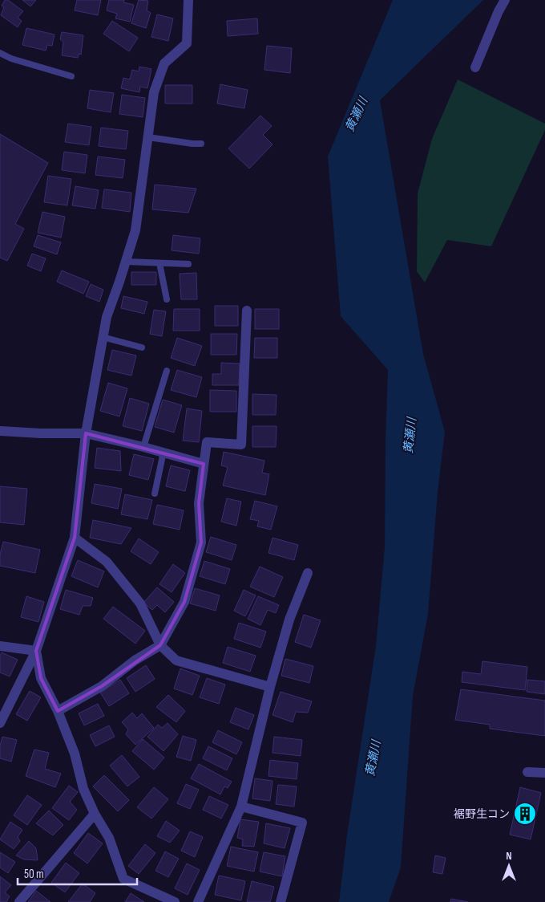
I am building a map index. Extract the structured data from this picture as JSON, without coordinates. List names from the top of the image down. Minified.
{"water":["黄瀬川"],"places":{"building":["裾野生コン"]},"scale_bar":"50 m","north":"top"}
